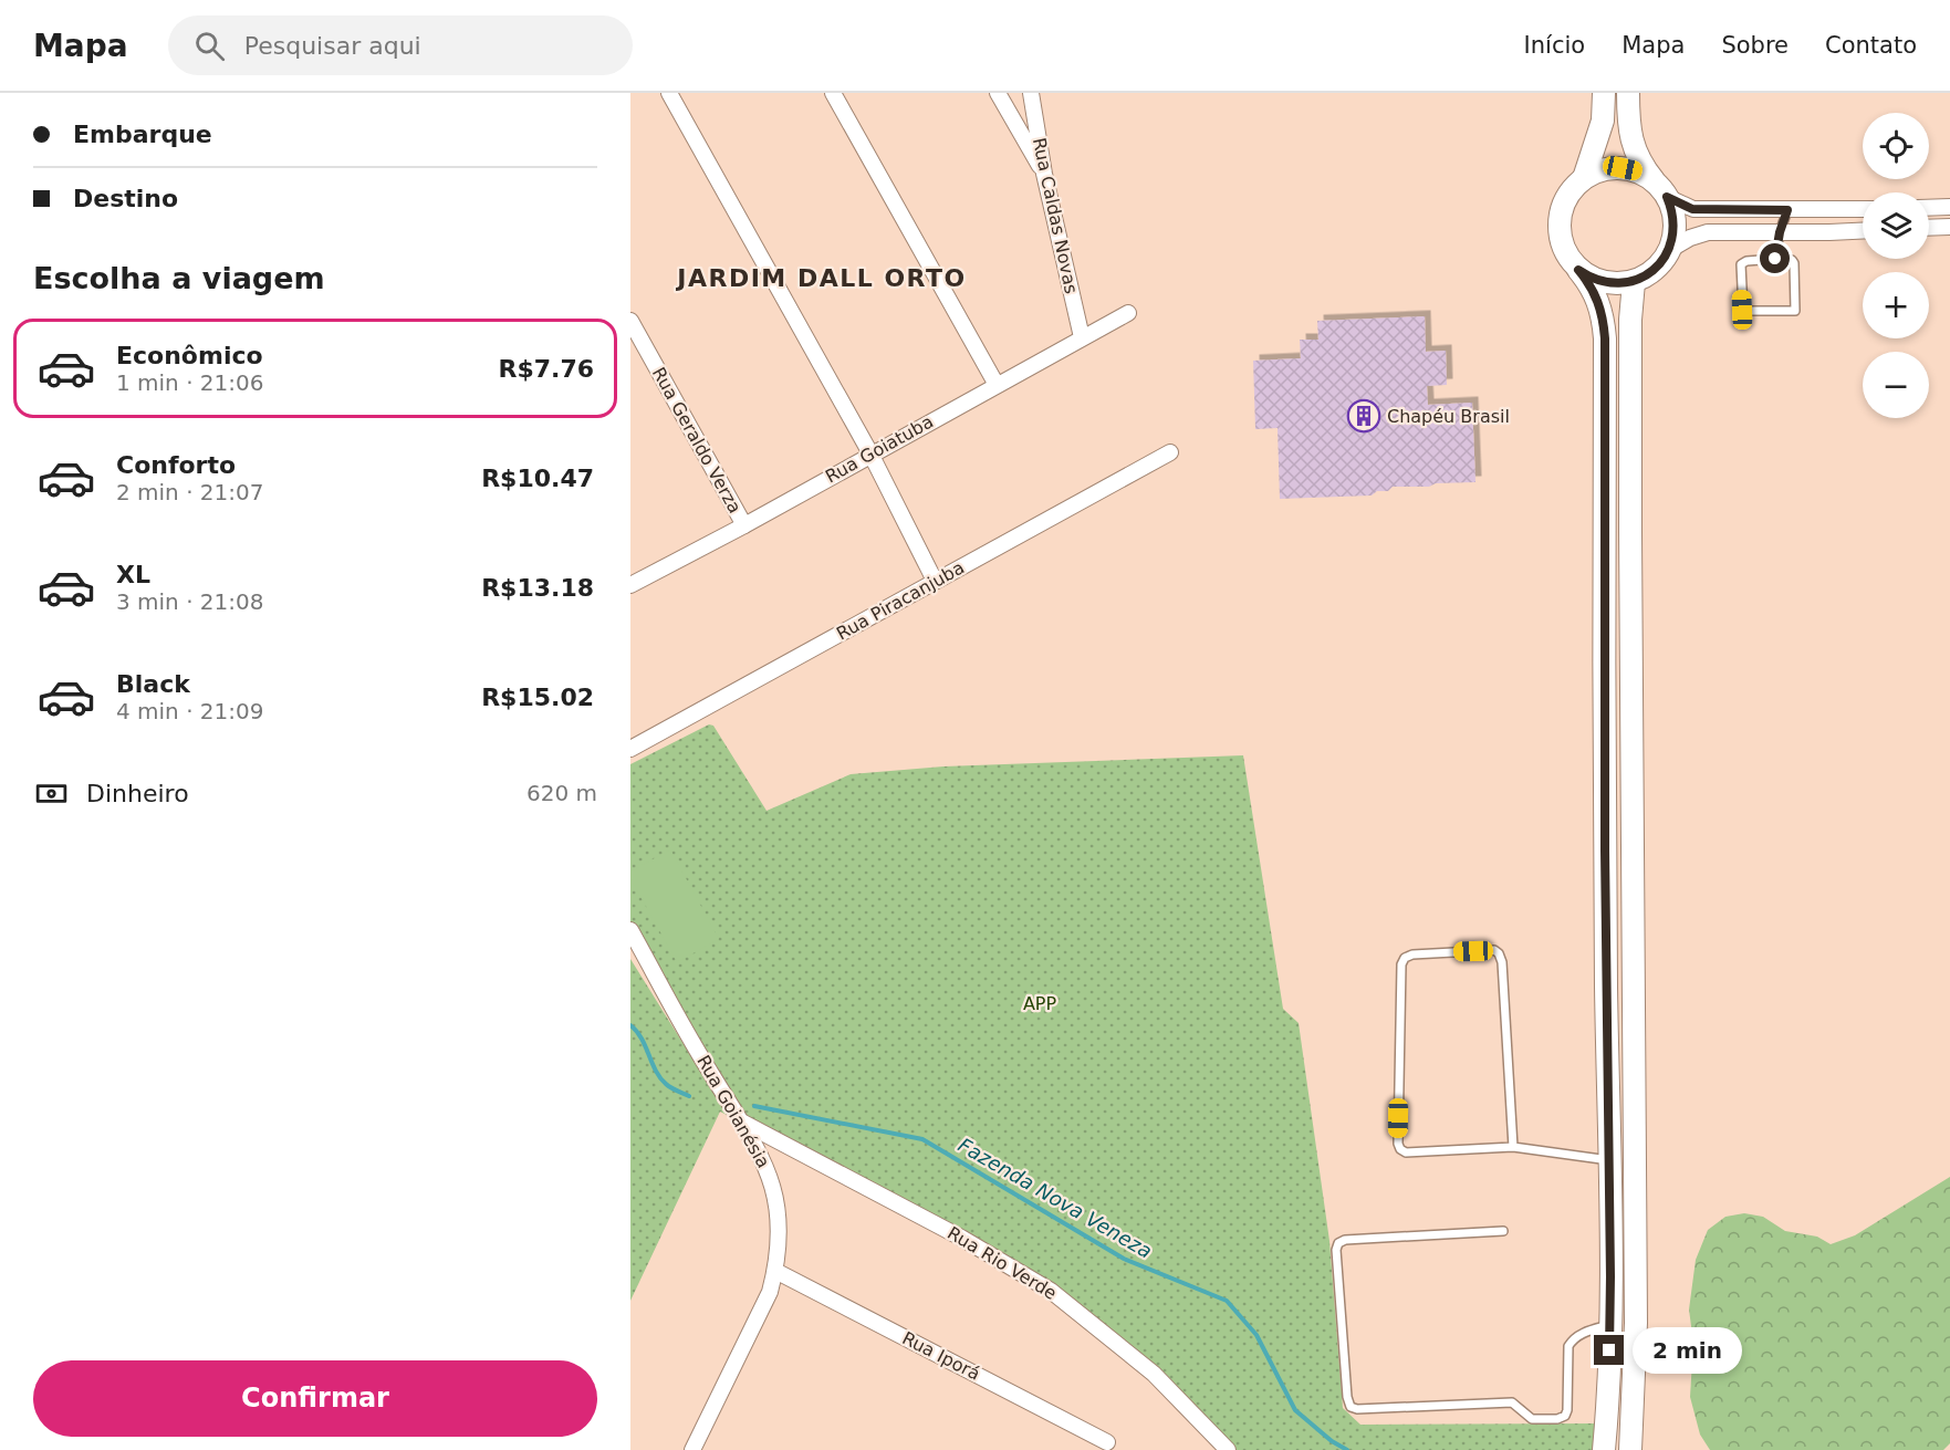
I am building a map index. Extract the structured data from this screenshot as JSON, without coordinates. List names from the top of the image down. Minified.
{"streets":{"street":["Rua Caldas Novas","Rua Geraldo Verza","Rua Goiatuba","Rua Piracanjuba","Rua Goianésia","Rua Rio Verde","Rua Iporá"]},"crossings":[["Rua Caldas Novas","Rua Goiatuba"],["Rua Geraldo Verza","Rua Goiatuba"],["Rua Goianésia","Rua Rio Verde"],["Rua Goianésia","Rua Iporá"]],"districts":["JARDIM DALL ORTO"],"water":["Fazenda Nova Veneza"],"parks":["APP"],"places":{"building":["Chapéu Brasil"]},"page":{"header":"Mapa","search":"Pesquisar aqui","nav":["Início","Mapa","Sobre","Contato"],"banner":["Embarque","Destino"],"map_buttons":["+","−"],"heading":"Escolha a viagem","list":[{"name":"Econômico","note":"1 min · 21:06","value":"R$7.76"},{"name":"Conforto","note":"2 min · 21:07","value":"R$10.47"},{"name":"XL","note":"3 min · 21:08","value":"R$13.18"},{"name":"Black","note":"4 min · 21:09","value":"R$15.02"}],"pay":["Dinheiro","620 m"],"bubble":"2 min","buttons":"Confirmar"}}
